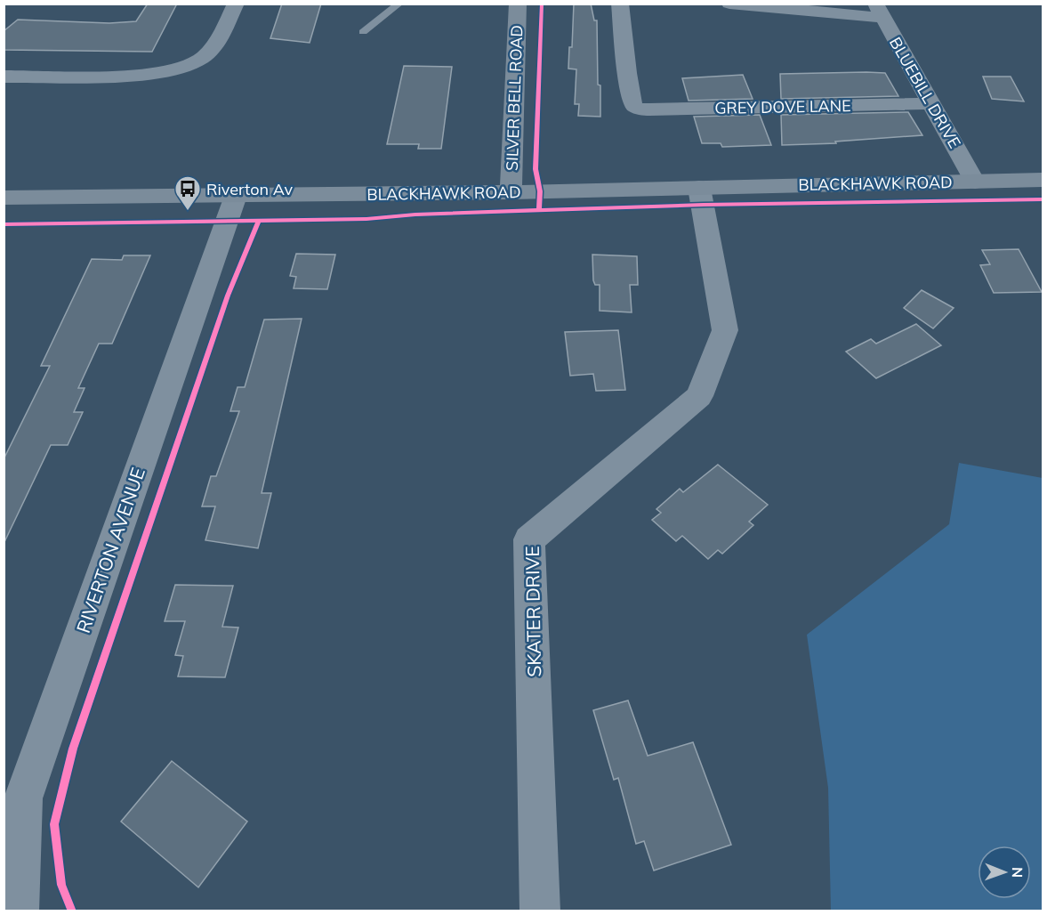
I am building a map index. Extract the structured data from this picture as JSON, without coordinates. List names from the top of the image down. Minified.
{"streets":{"street":["BLUEBILL DRIVE","SILVER BELL ROAD","GREY DOVE LANE","BLACKHAWK ROAD","RIVERTON AVENUE","SKATER DRIVE"]},"crossings":[["BLUEBILL DRIVE","GREY DOVE LANE"],["BLUEBILL DRIVE","BLACKHAWK ROAD"],["SILVER BELL ROAD","BLACKHAWK ROAD"],["BLACKHAWK ROAD","RIVERTON AVENUE"],["BLACKHAWK ROAD","SKATER DRIVE"]],"places":{"bus stop":["Riverton Av"]},"north":"right"}
